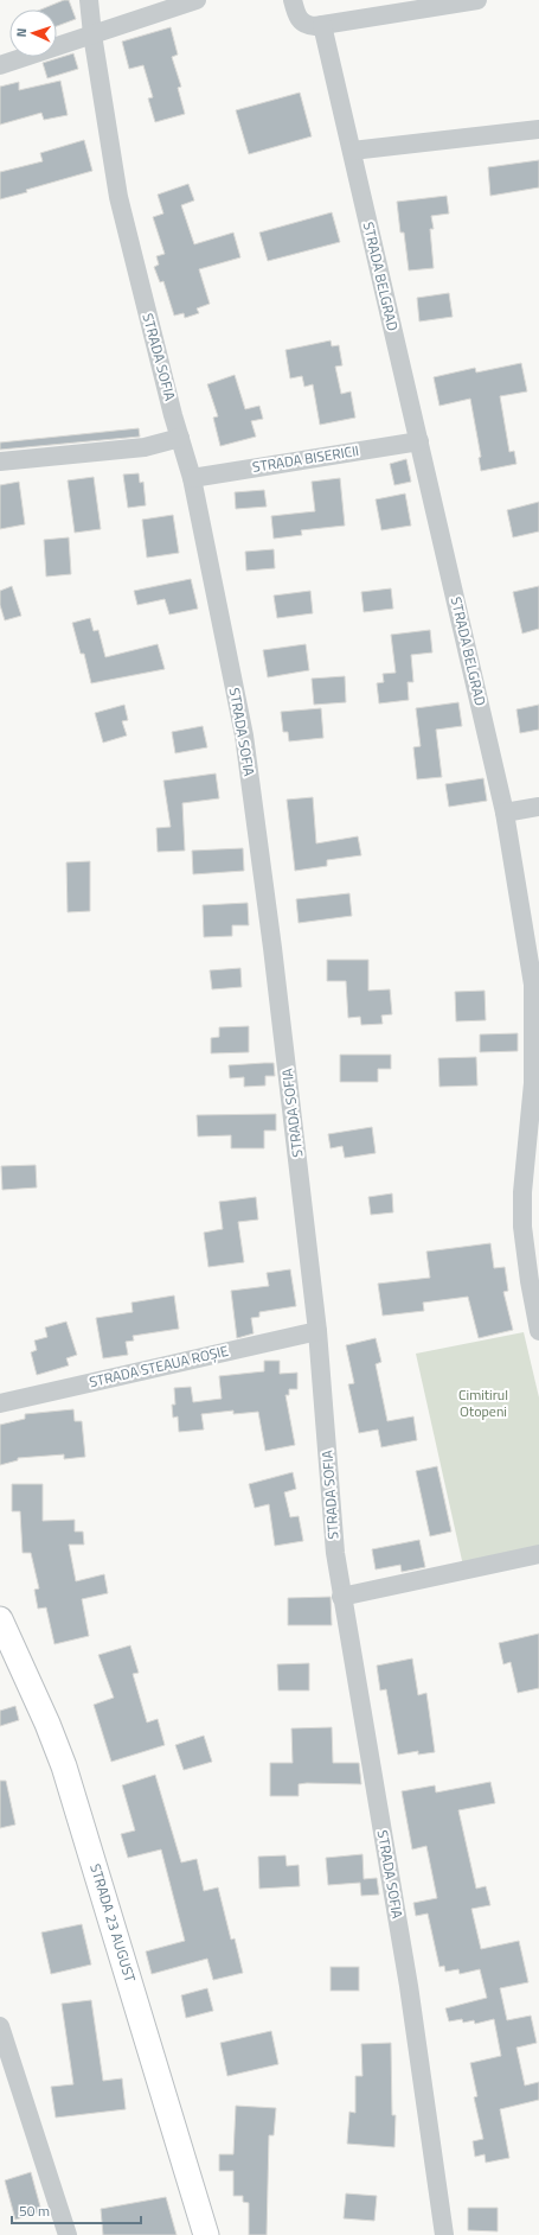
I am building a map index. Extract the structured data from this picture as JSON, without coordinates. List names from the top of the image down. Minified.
{"streets":{"main road":["STRADA 23 AUGUST"],"street":["STRADA BELGRAD","STRADA SOFIA","STRADA BISERICII","STRADA STEAUA ROȘIE"]},"crossings":[["STRADA BELGRAD","STRADA BISERICII"],["STRADA SOFIA","STRADA BISERICII"],["STRADA SOFIA","STRADA STEAUA ROȘIE"]],"parks":["Cimitirul Otopeni"],"scale_bar":"50 m","north":"left"}
